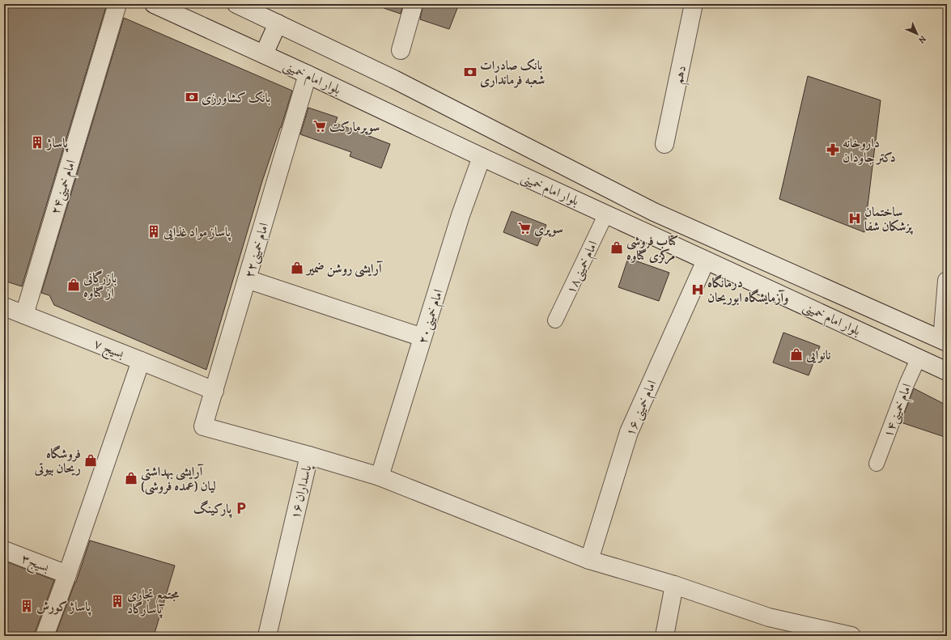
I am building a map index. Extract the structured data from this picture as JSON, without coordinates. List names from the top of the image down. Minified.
{"streets":{"street":["دهم","بلوار امام خمینی","امام خمینی۲۴","امام خمینی۲۲","امام خمینی۲۰","بسیج ۷","امام خمینی ۱۶","پاسداران ۱۶","بسیج۳"],"lane":["امام خمینی۱۸","امام خمینی۱۴"]},"crossings":[["بلوار امام خمینی","امام خمینی۲۲"],["بلوار امام خمینی","امام خمینی۱۸"],["بلوار امام خمینی","امام خمینی۲۰"],["بلوار امام خمینی","امام خمینی ۱۶"],["بلوار امام خمینی","امام خمینی۱۴"],["امام خمینی۲۴","بسیج ۷"],["امام خمینی۲۲","بسیج ۷"],["امام خمینی۲۲","پاسداران ۱۶"]],"places":{"bank":["بانک صادرات شعبه فرمانداری","بانک کشاورزی"],"supermarket":["سوپرمارکت","سوپری"],"building":["پاساژ","پاساز مواد غذایی","مجتمع تجاری پاسارگاد","پاساژ کورش"],"pharmacy":["داروخانه دکتر جاودان"],"hospital":["ساختمان پزشکان شفا","درمانگاه وآزمایشگاه ابوریحان"],"shop":["کتاب فروشى مرکزى گناوه","آرایشی روشن ضمیر","بازرگانی از گناوه","نانوایی","فروشگاه ریحان بیوتی","آرایشی بهداشتی لیان (عمده فروشی)"],"parking":["پارکینگ"]},"north":"bottom right"}
